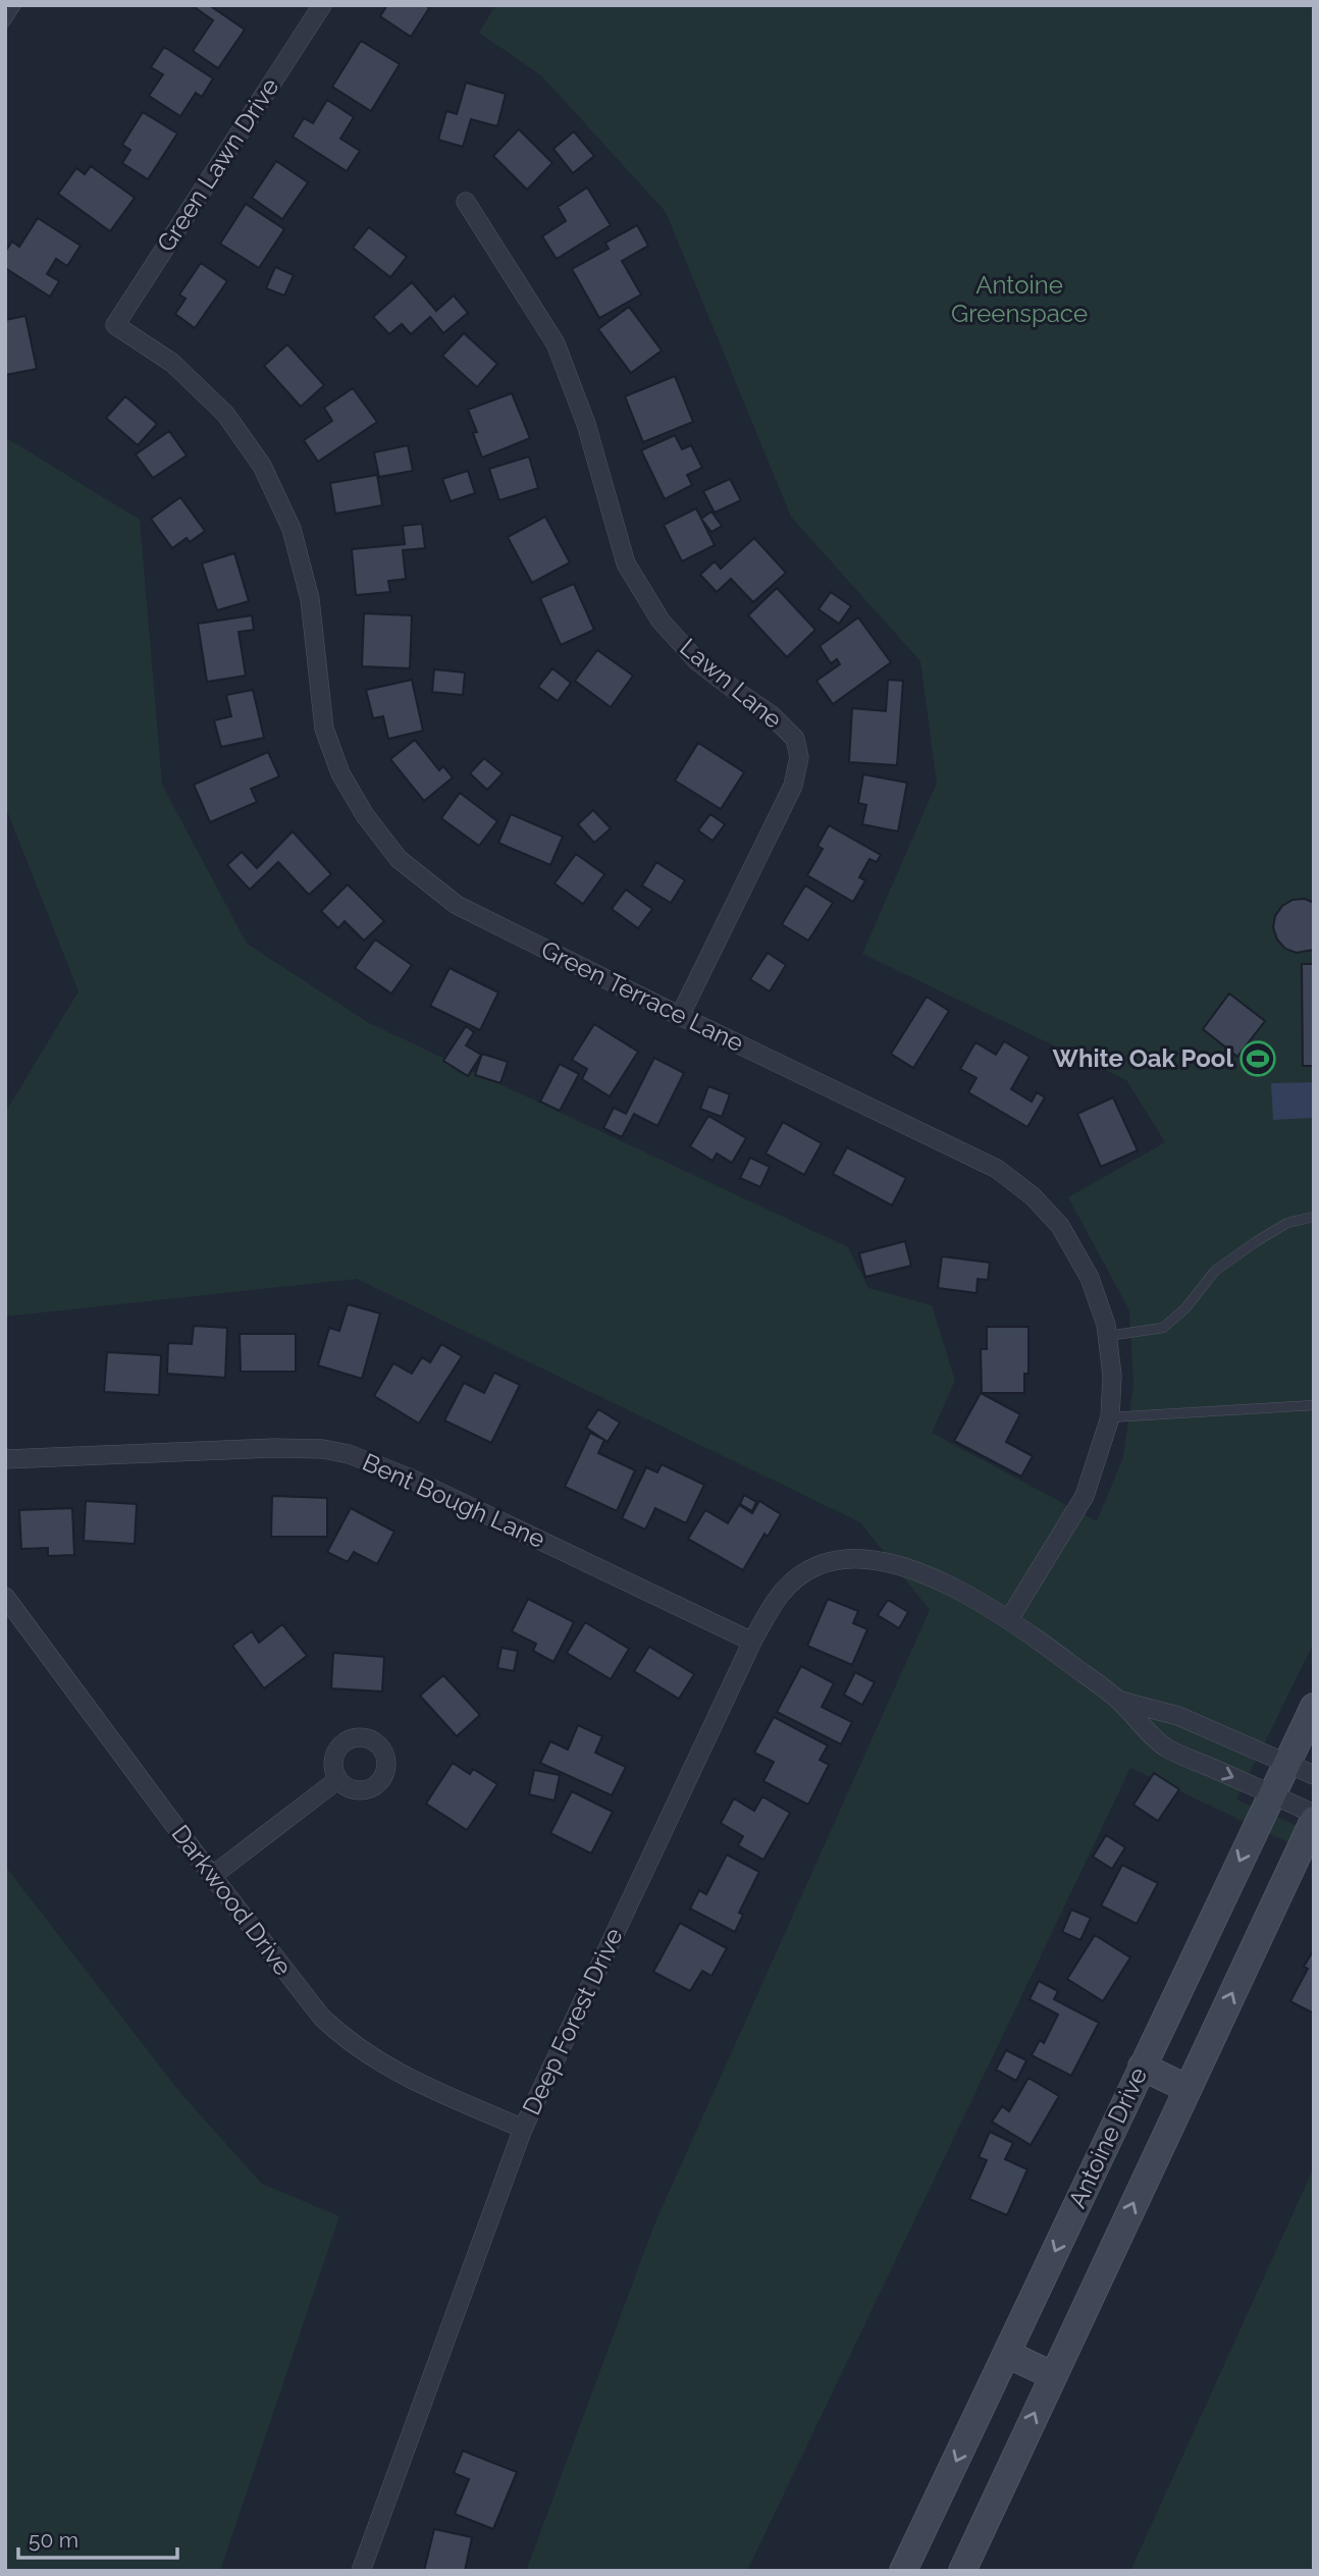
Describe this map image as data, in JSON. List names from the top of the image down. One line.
{"streets":{"main road":["Antoine Drive"],"street":["Green Lawn Drive","Lawn Lane","Green Terrace Lane","Bent Bough Lane","Darkwood Drive","Deep Forest Drive"]},"crossings":[["Green Lawn Drive","Green Terrace Lane"],["Lawn Lane","Green Terrace Lane"],["Green Terrace Lane","Deep Forest Drive"],["Bent Bough Lane","Deep Forest Drive"],["Darkwood Drive","Deep Forest Drive"]],"parks":["Antoine Greenspace"],"places":{"sports":["White Oak Pool"]},"scale_bar":"50 m"}
